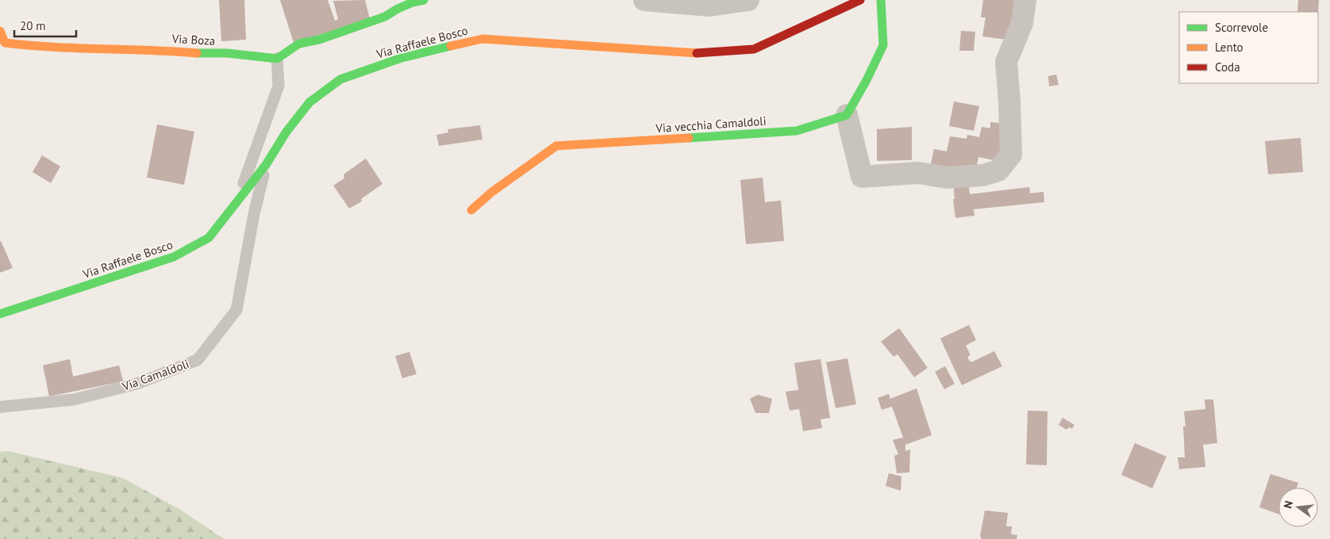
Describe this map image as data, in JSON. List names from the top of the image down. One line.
{"streets":{"street":["Via Boza","Via Raffaele Bosco","Via vecchia Camaldoli"],"lane":["Via Camaldoli"]},"crossings":[["Via Raffaele Bosco","Via Camaldoli"]],"legend":["Scorrevole","Lento","Coda"],"scale_bar":"20 m","north":"left"}
